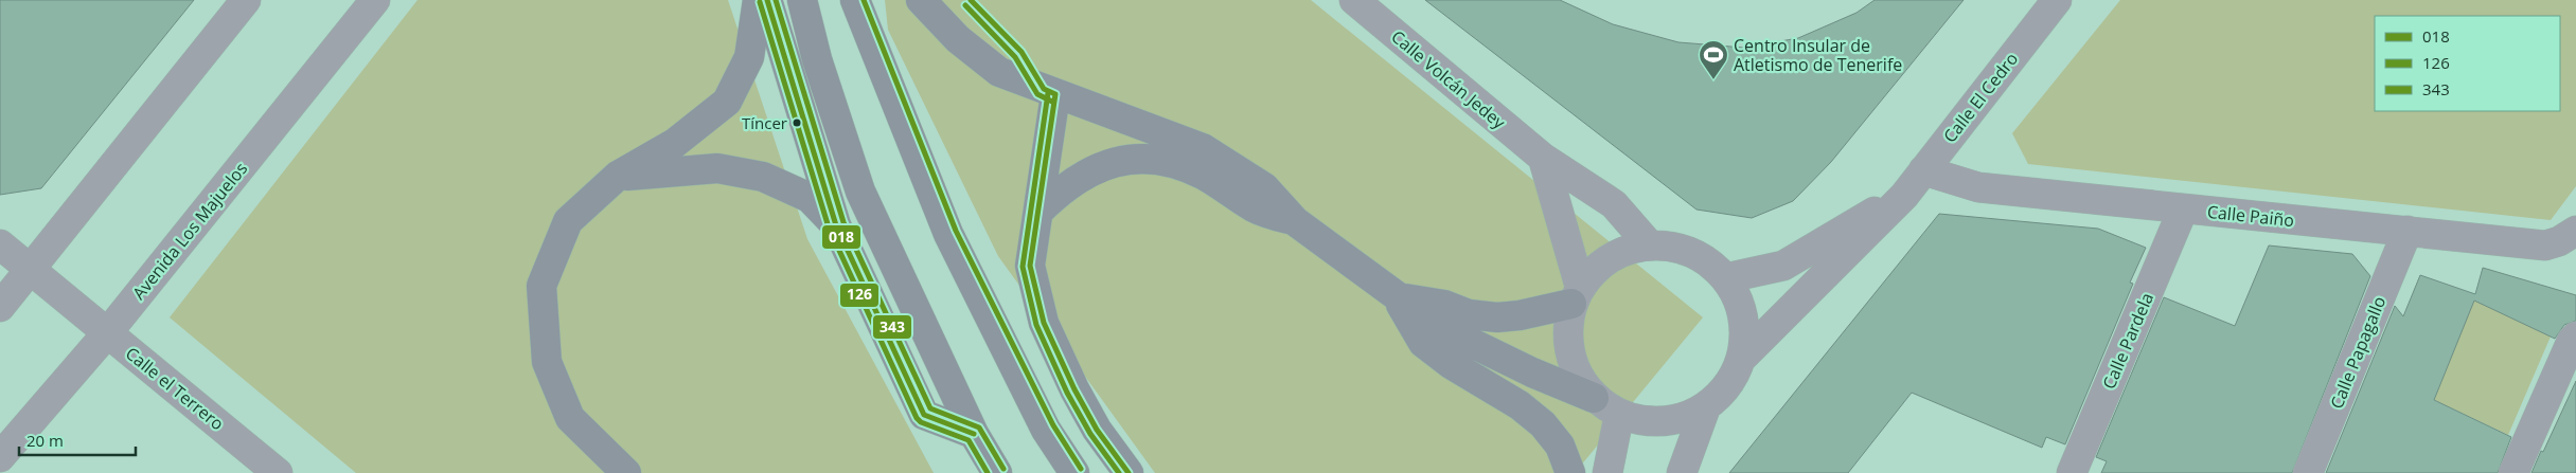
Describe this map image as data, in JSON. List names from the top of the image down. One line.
{"streets":{"street":["Calle Volcán Jedey","Calle El Cedro","Calle Paiño","Avenida Los Majuelos","Calle Pardela","Calle Papagallo","Calle el Terrero"]},"crossings":[["Calle Volcán Jedey","Calle El Cedro"],["Calle El Cedro","Calle Paiño"],["Calle Paiño","Calle Pardela"],["Calle Paiño","Calle Papagallo"],["Avenida Los Majuelos","Calle el Terrero"]],"places":{"sports":["Centro Insular de Atletismo de Tenerife"],"other":["Tíncer"]},"lines":["transit line 018","transit line 343","transit line 126"],"legend":["018","126","343"],"scale_bar":"20 m"}
